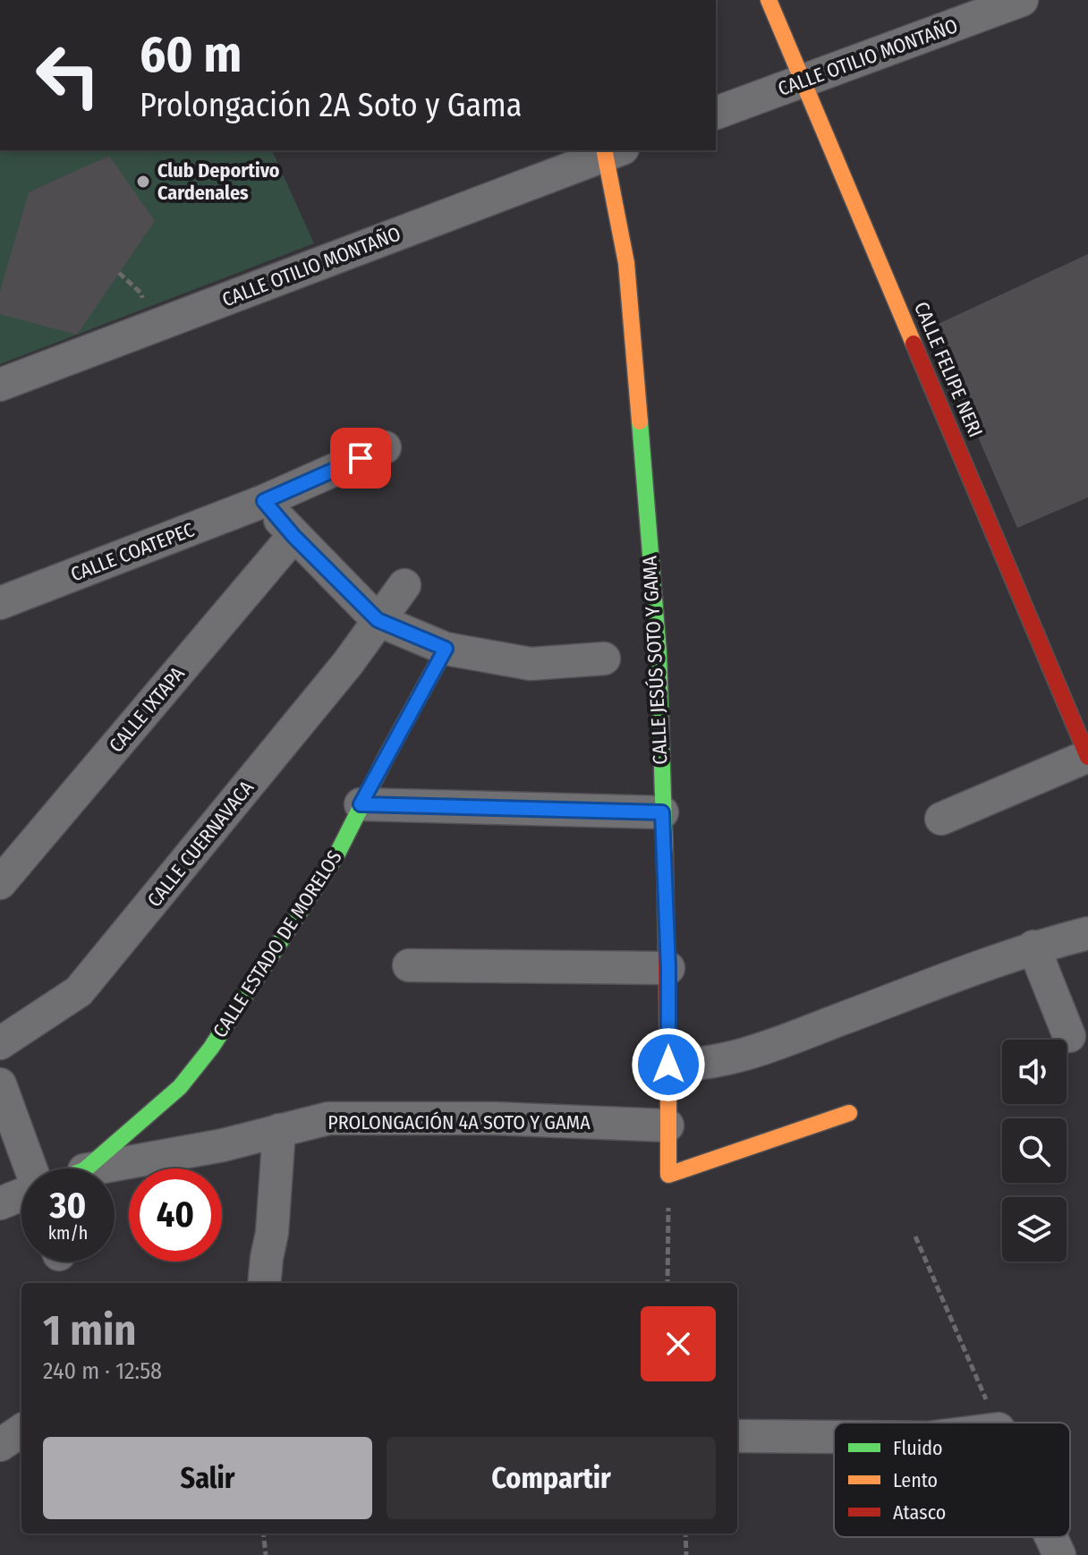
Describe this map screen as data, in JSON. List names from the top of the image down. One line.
{"streets":{"street":["CALLE OTILIO MONTAÑO","CALLE FELIPE NERI","CALLE COATEPEC","CALLE JESÚS SOTO Y GAMA","CALLE IXTAPA","CALLE CUERNAVACA","CALLE ESTADO DE MORELOS","PROLONGACIÓN 4A SOTO Y GAMA"]},"crossings":[["CALLE OTILIO MONTAÑO","CALLE FELIPE NERI"],["CALLE OTILIO MONTAÑO","CALLE JESÚS SOTO Y GAMA"],["CALLE JESÚS SOTO Y GAMA","PROLONGACIÓN 4A SOTO Y GAMA"]],"places":["Club Deportivo Cardenales"],"legend":["Fluido","Lento","Atasco"],"page":{"turn":["60 m","Prolongación 2A Soto y Gama"],"speed":"30 km/h","limit":"40","heading":["1 min","240 m · 12:58"],"buttons":["Salir","Compartir"]}}
